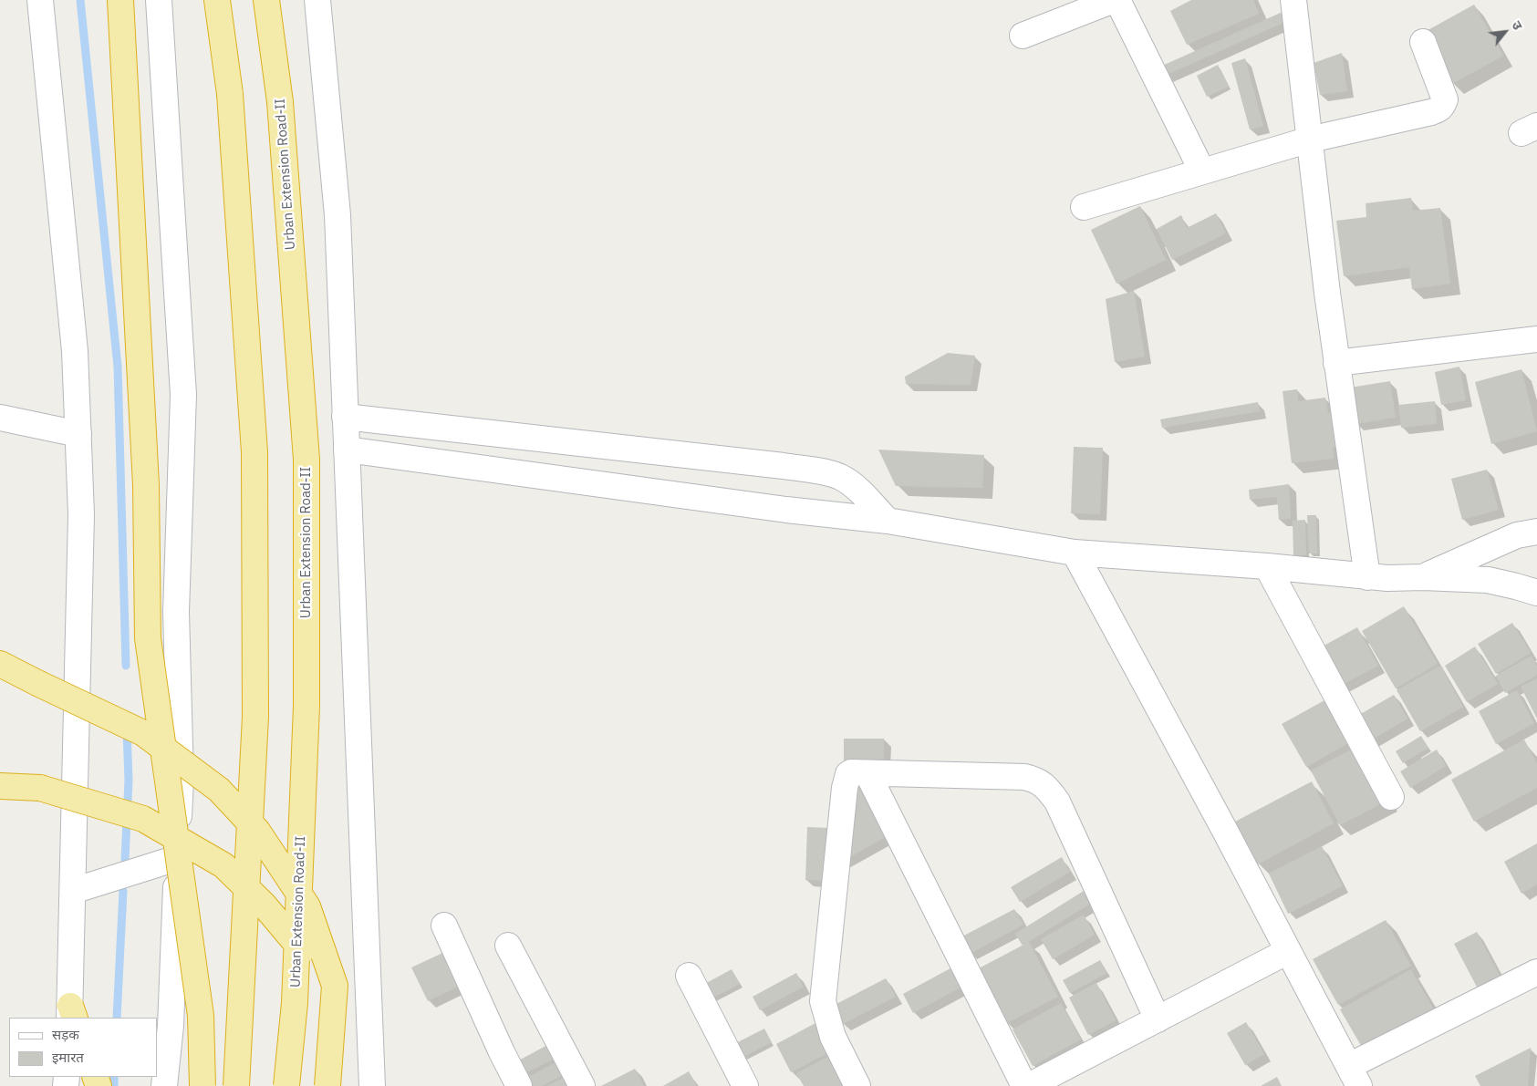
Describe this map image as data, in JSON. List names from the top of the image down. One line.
{"streets":{"highway":["Urban Extension Road-II"]},"legend":["सड़क","इमारत"],"north":"top right"}
